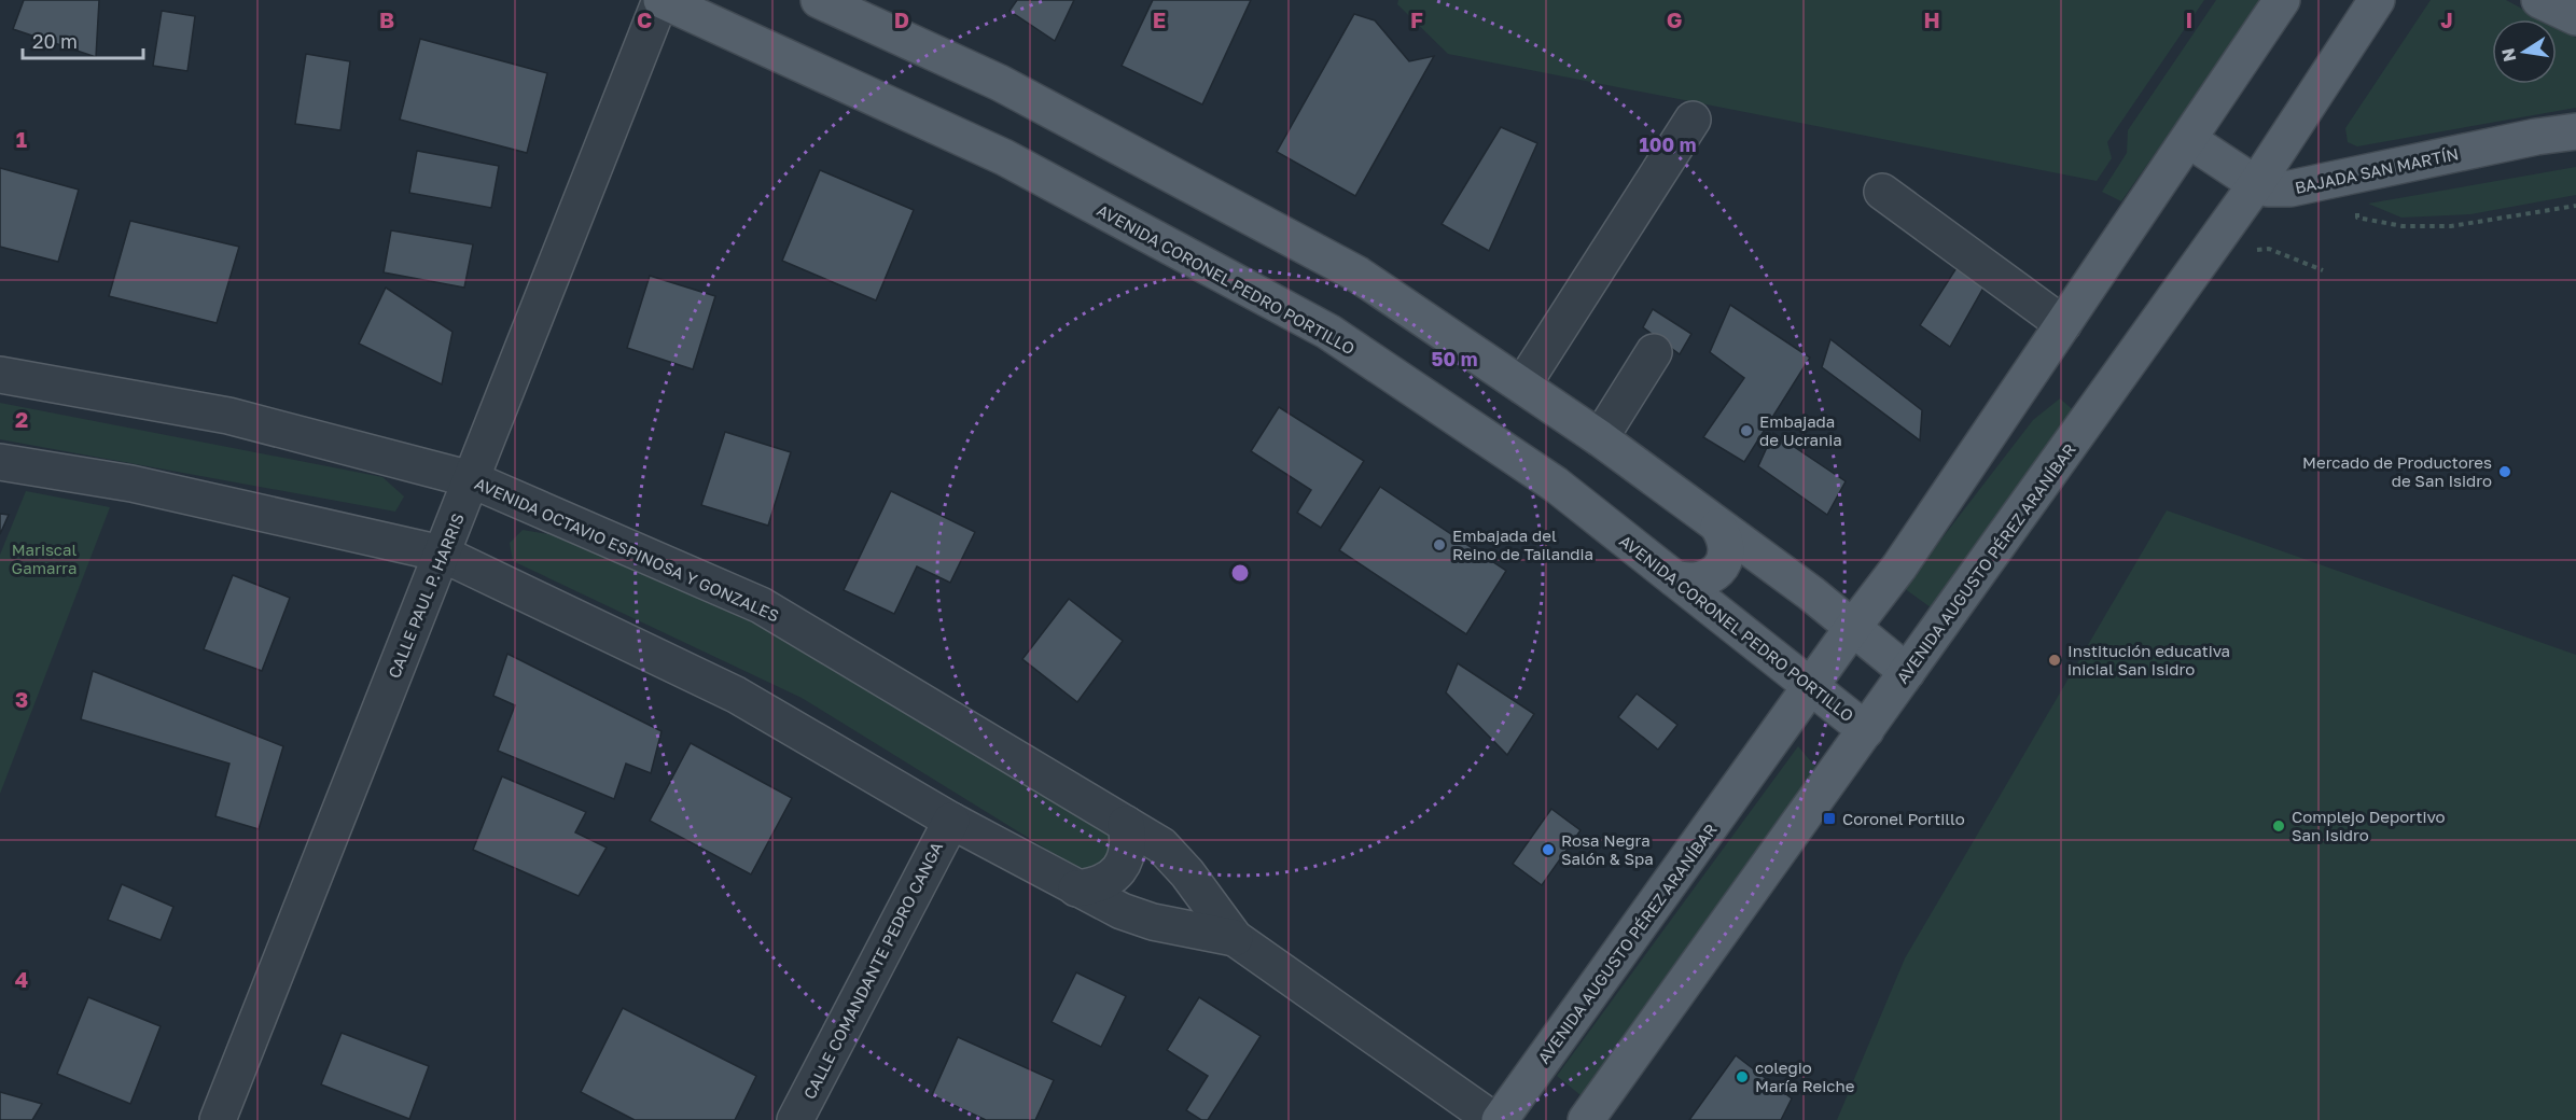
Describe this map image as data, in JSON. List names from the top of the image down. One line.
{"streets":{"main road":["BAJADA SAN MARTÍN","AVENIDA CORONEL PEDRO PORTILLO","AVENIDA AUGUSTO PÉREZ ARANÍBAR"],"street":["AVENIDA OCTAVIO ESPINOSA Y GONZALES","CALLE PAUL P. HARRIS","CALLE COMANDANTE PEDRO CANGA"]},"crossings":[["BAJADA SAN MARTÍN","AVENIDA AUGUSTO PÉREZ ARANÍBAR"],["AVENIDA CORONEL PEDRO PORTILLO","AVENIDA AUGUSTO PÉREZ ARANÍBAR"],["AVENIDA CORONEL PEDRO PORTILLO","CALLE PAUL P. HARRIS"],["AVENIDA OCTAVIO ESPINOSA Y GONZALES","CALLE PAUL P. HARRIS"],["AVENIDA OCTAVIO ESPINOSA Y GONZALES","CALLE COMANDANTE PEDRO CANGA"]],"parks":["Mariscal Gamarra"],"places":{"other":["Embajada de Ucrania","Mercado de Productores de San Isidro","Embajada del Reino de Tailandia","Institución educativa inicial San Isidro","Complejo Deportivo San Isidro","Rosa Negra Salón & Spa","colegio María Reiche"],"transit":["Coronel Portillo"]},"scale_bar":"20 m","north":"left","grid":{"columns":["B","C","D","E","F","G","H","I","J"],"rows":["1","2","3","4"]},"rings":["100 m","50 m"]}
